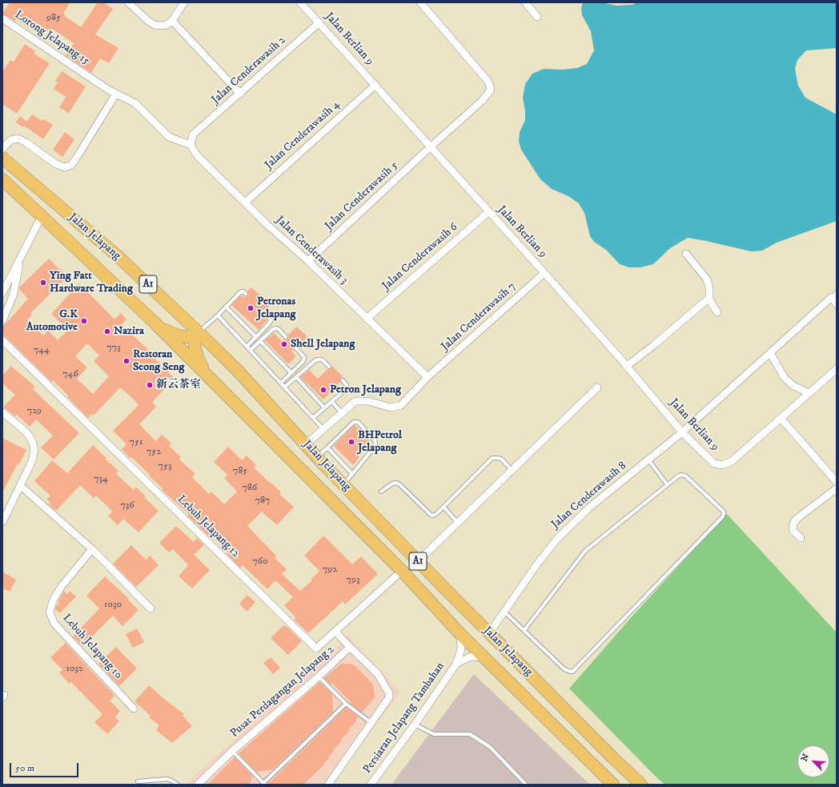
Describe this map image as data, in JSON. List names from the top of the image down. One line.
{"streets":{"main road":["Jalan Jelapang","A1"],"street":["Lorong Jelapang 15","Jalan Berlian 9","Jalan Cenderawasih 2","Jalan Cenderawasih 4","Jalan Cenderawasih 5","Jalan Cenderawasih 3","Jalan Cenderawasih 6","Jalan Cenderawasih 7","Jalan Cenderawasih 8","Lebuh Jelapang 12","Lebuh Jelapang 10","Pusat Perdagangan Jelapang 2","Persiaran Jelapang Tambahan"]},"crossings":[["Lorong Jelapang 15","Jalan Cenderawasih 2"],["Lorong Jelapang 15","Jalan Cenderawasih 3"],["Jalan Berlian 9","Jalan Cenderawasih 2"],["Jalan Berlian 9","Jalan Cenderawasih 4"],["Jalan Berlian 9","Jalan Cenderawasih 5"],["Jalan Berlian 9","Jalan Cenderawasih 6"],["Jalan Berlian 9","Jalan Cenderawasih 7"],["Jalan Berlian 9","Jalan Cenderawasih 8"],["Jalan Cenderawasih 2","Jalan Cenderawasih 3"],["Jalan Cenderawasih 4","Jalan Cenderawasih 3"],["Jalan Cenderawasih 5","Jalan Cenderawasih 3"],["Jalan Jelapang","Jalan Cenderawasih 8"],["Jalan Jelapang","Lebuh Jelapang 12"],["Jalan Jelapang","Persiaran Jelapang Tambahan"],["Jalan Cenderawasih 3","Jalan Cenderawasih 6"],["Jalan Cenderawasih 3","Jalan Cenderawasih 7"]],"places":["Ying Fatt Hardware Trading","Petronas Jelapang","G.K Automotive","Nazira","Shell Jelapang","Restoran Seong Seng","新云茶室","Petron Jelapang","BHPetrol Jelapang"],"house_numbers":["985","773","744","746","729","751","752","753","785","734","786","787","736","760","792","793","1030","1032"],"scale_bar":"50 m","north":"top left"}
